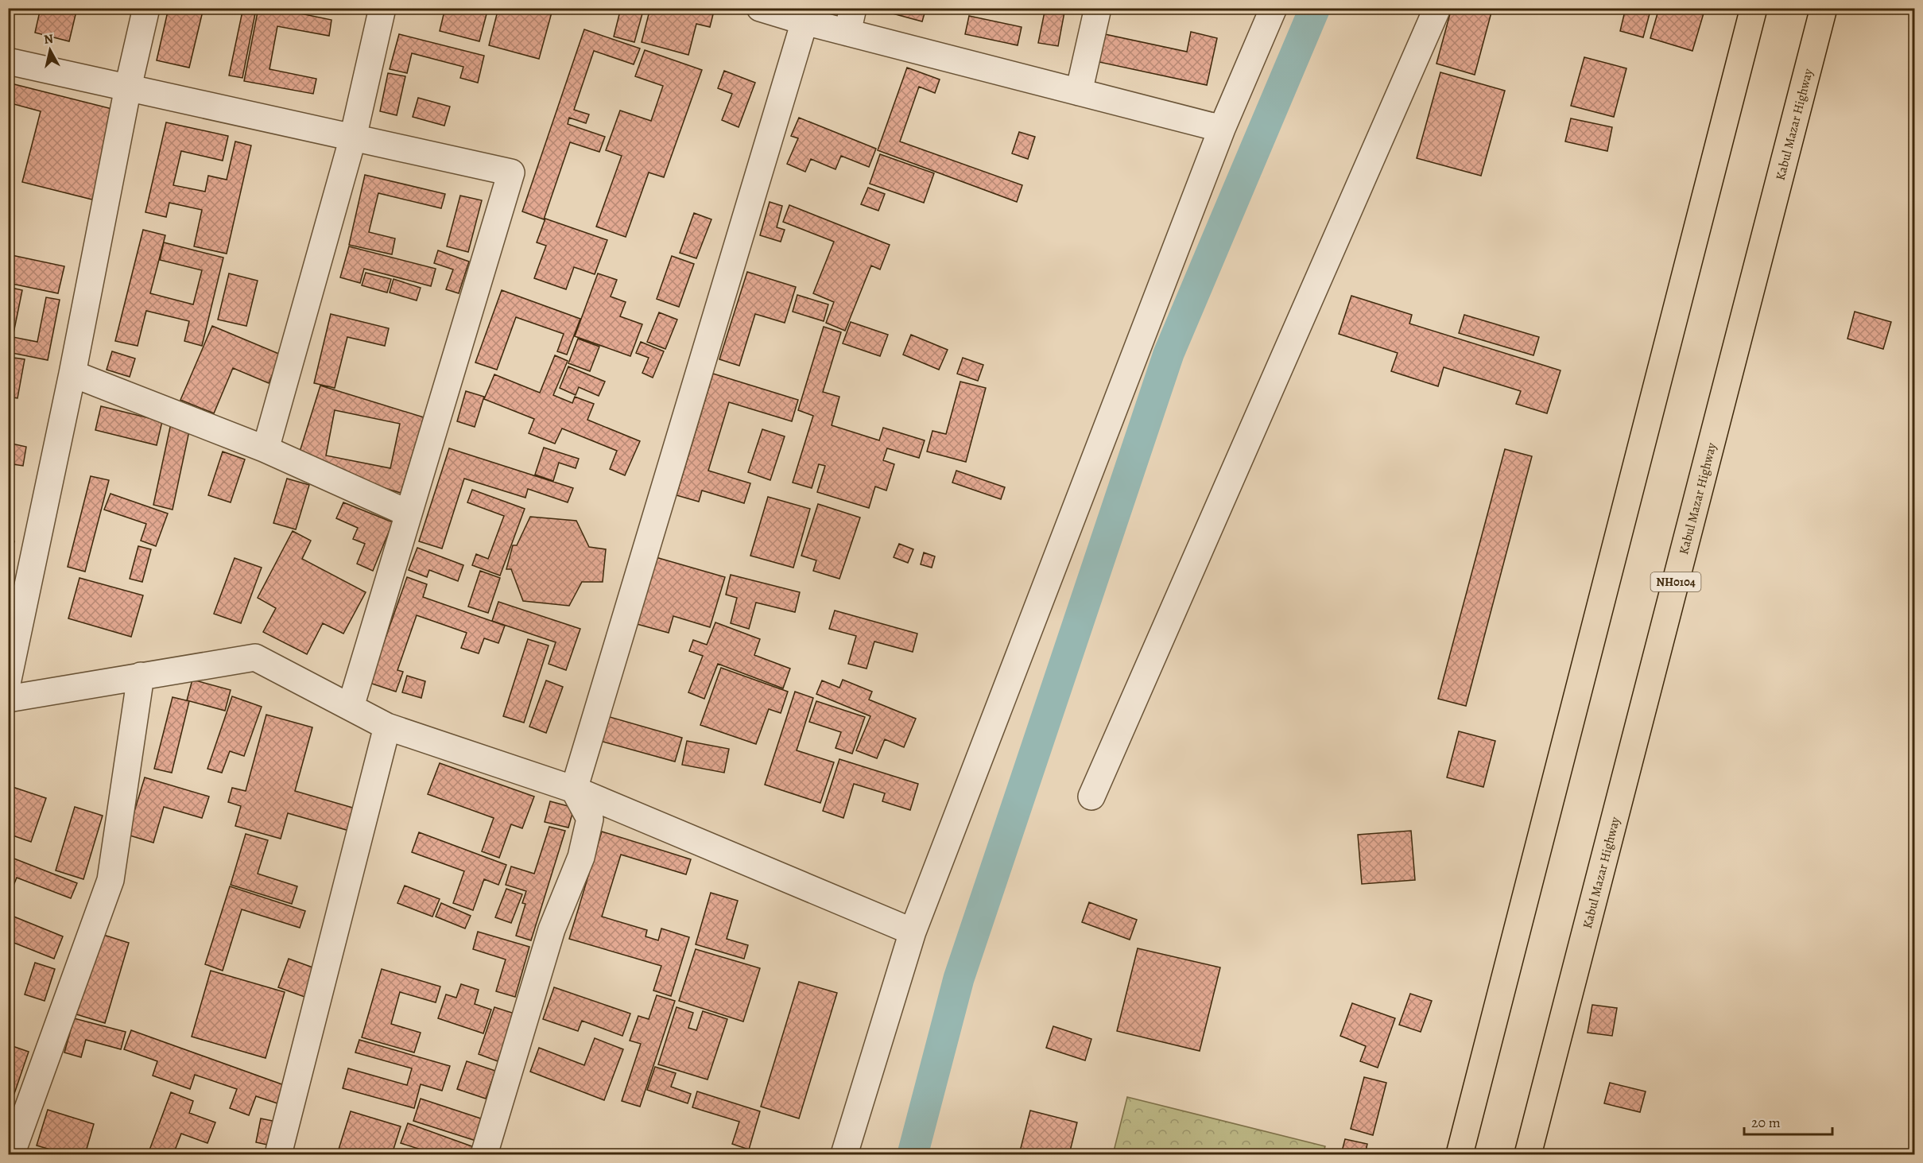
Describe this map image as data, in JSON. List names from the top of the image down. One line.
{"streets":{"highway":["Kabul Mazar Highway","NH0104"]},"scale_bar":"20 m","north":"top"}
